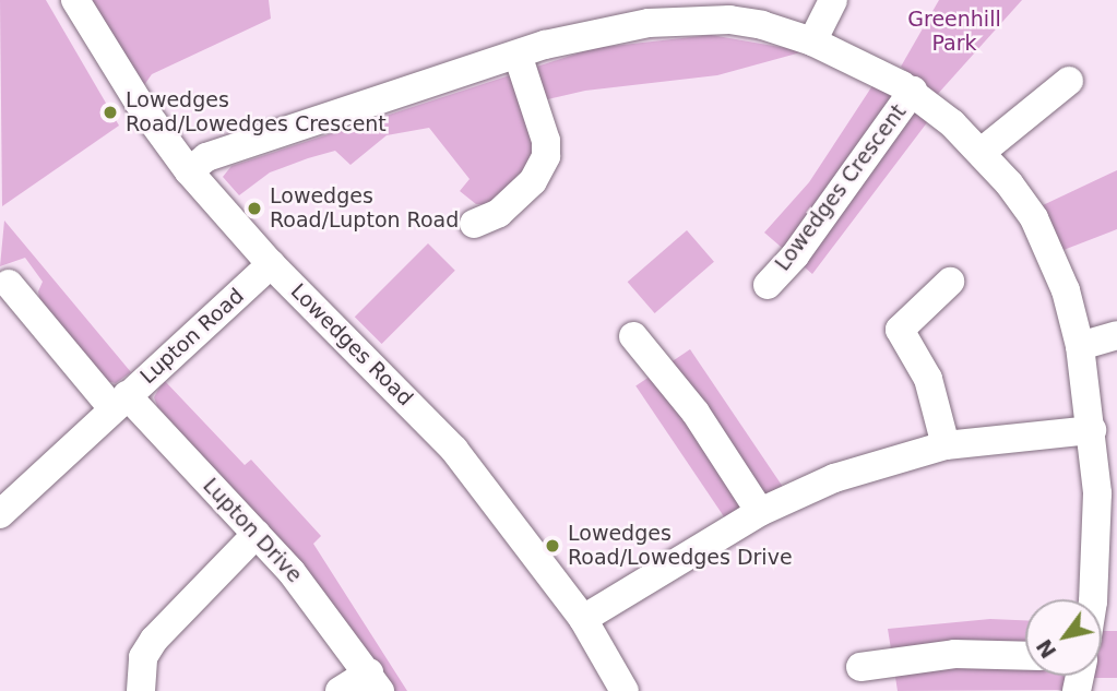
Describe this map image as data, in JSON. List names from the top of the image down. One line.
{"streets":{"street":["Lowedges Crescent","Lupton Road","Lowedges Road","Lupton Drive"]},"crossings":[["Lowedges Crescent","Lowedges Road"],["Lupton Road","Lowedges Road"],["Lupton Road","Lupton Drive"]],"parks":["Greenhill Park"],"places":["Lowedges Road/Lowedges Crescent","Lowedges Road/Lupton Road","Lowedges Road/Lowedges Drive"],"north":"bottom left"}
